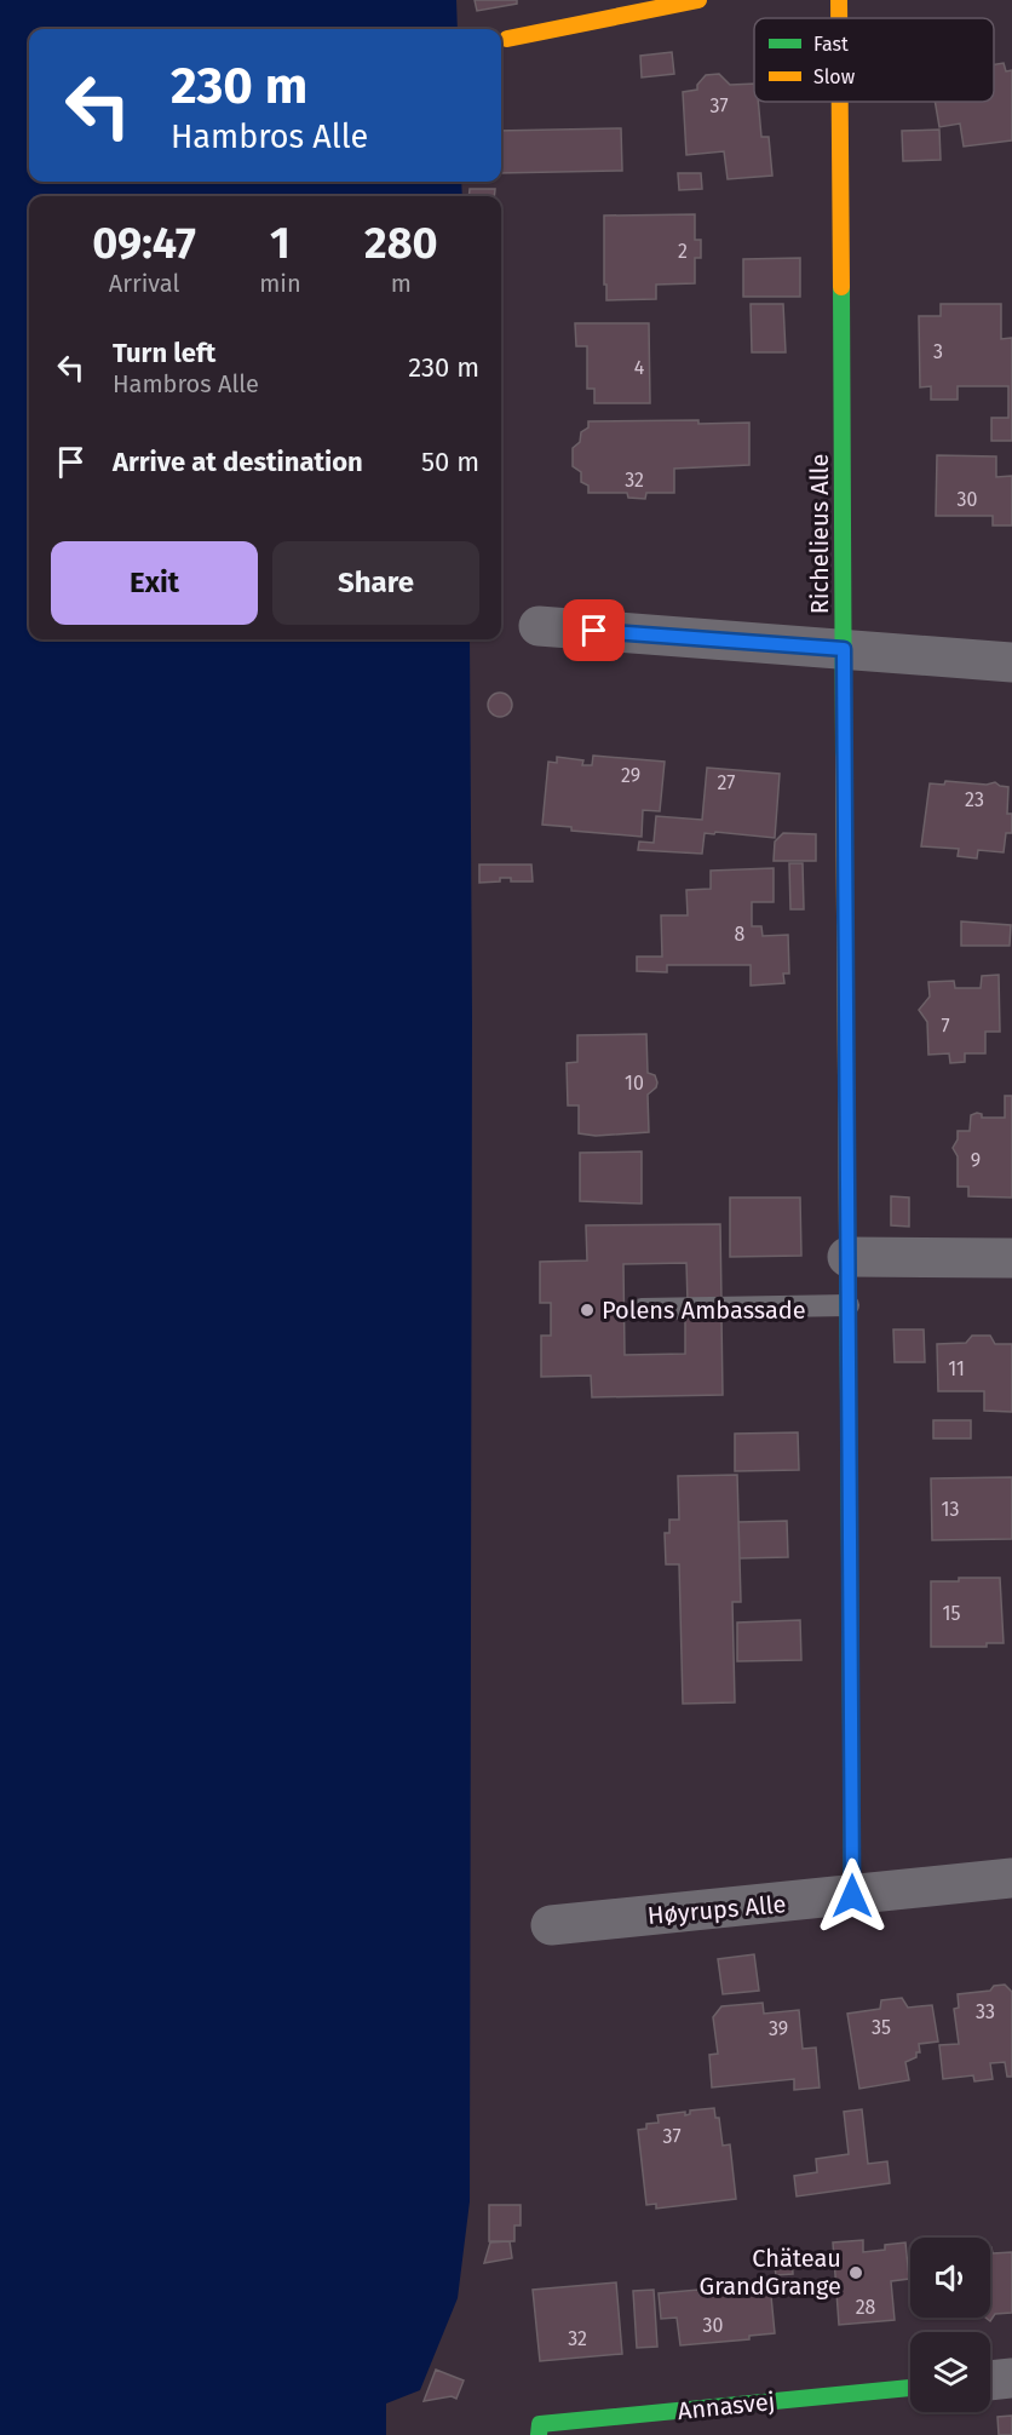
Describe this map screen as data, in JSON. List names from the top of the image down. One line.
{"streets":{"street":["Richelieus Alle","Høyrups Alle","Annasvej"]},"crossings":[["Richelieus Alle","Høyrups Alle"]],"places":["Polens Ambassade","Chäteau GrandGrange"],"house_numbers":["37","2","3","4","32","30","29","27","23","8","7","10","9","11","13","15","33","35","39","37","28","30","32"],"legend":["Fast","Slow"],"page":{"turn":["230 m","Hambros Alle"],"eta":["09:47","Arrival","1","min","280","m"],"list":[{"name":"Turn left","note":"Hambros Alle","value":"230 m"},{"name":"Arrive at destination","value":"50 m"}],"buttons":["Exit","Share"]}}
